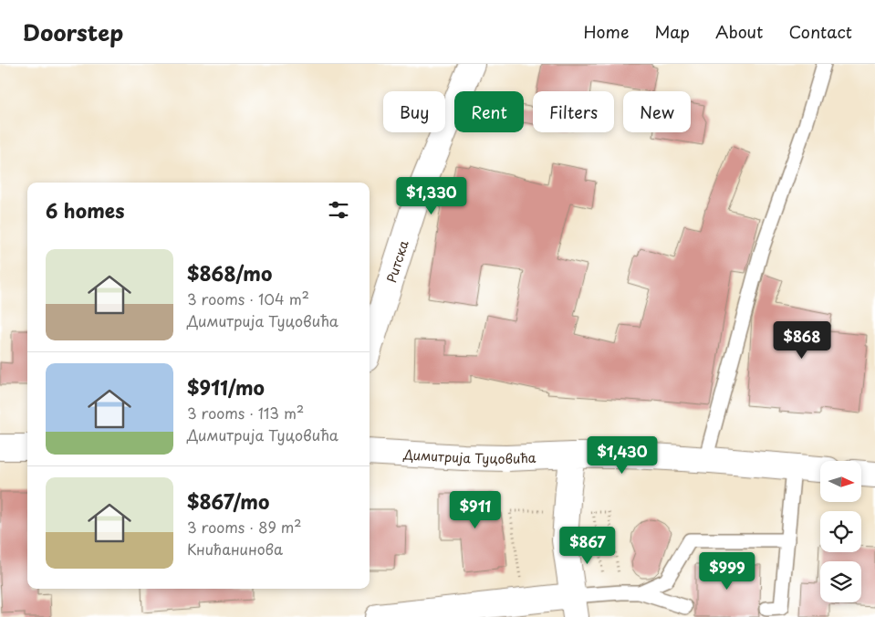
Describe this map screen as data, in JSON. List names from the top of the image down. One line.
{"streets":{"street":["Ритска","Димитрија Туцовића"]},"north":"right","page":{"header":"Doorstep","nav":["Home","Map","About","Contact"],"chip":["Buy","Rent","Filters","New"],"price":["$1,330","$868","$1,430","$911","$867","$999"],"heading":"6 homes","list":[{"name":"$868/mo","note":"3 rooms · 104 m² · Димитрија Туцовића"},{"name":"$911/mo","note":"3 rooms · 113 m² · Димитрија Туцовића"},{"name":"$867/mo","note":"3 rooms · 89 m² · Книћанинова"}]}}
